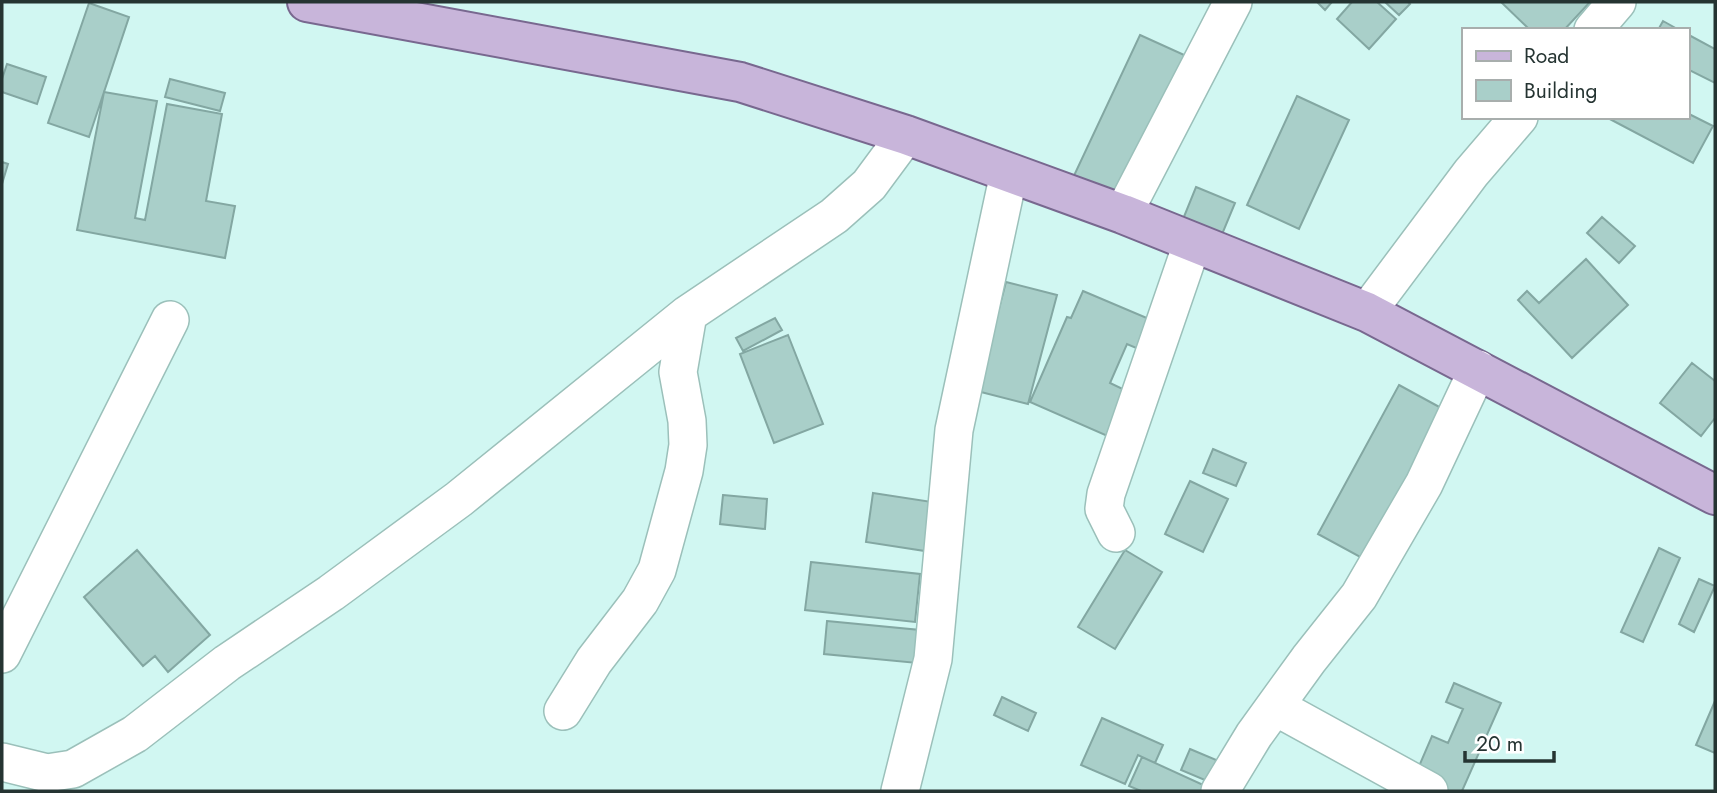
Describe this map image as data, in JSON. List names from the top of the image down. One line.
{"legend":["Road","Building"],"scale_bar":"20 m"}
